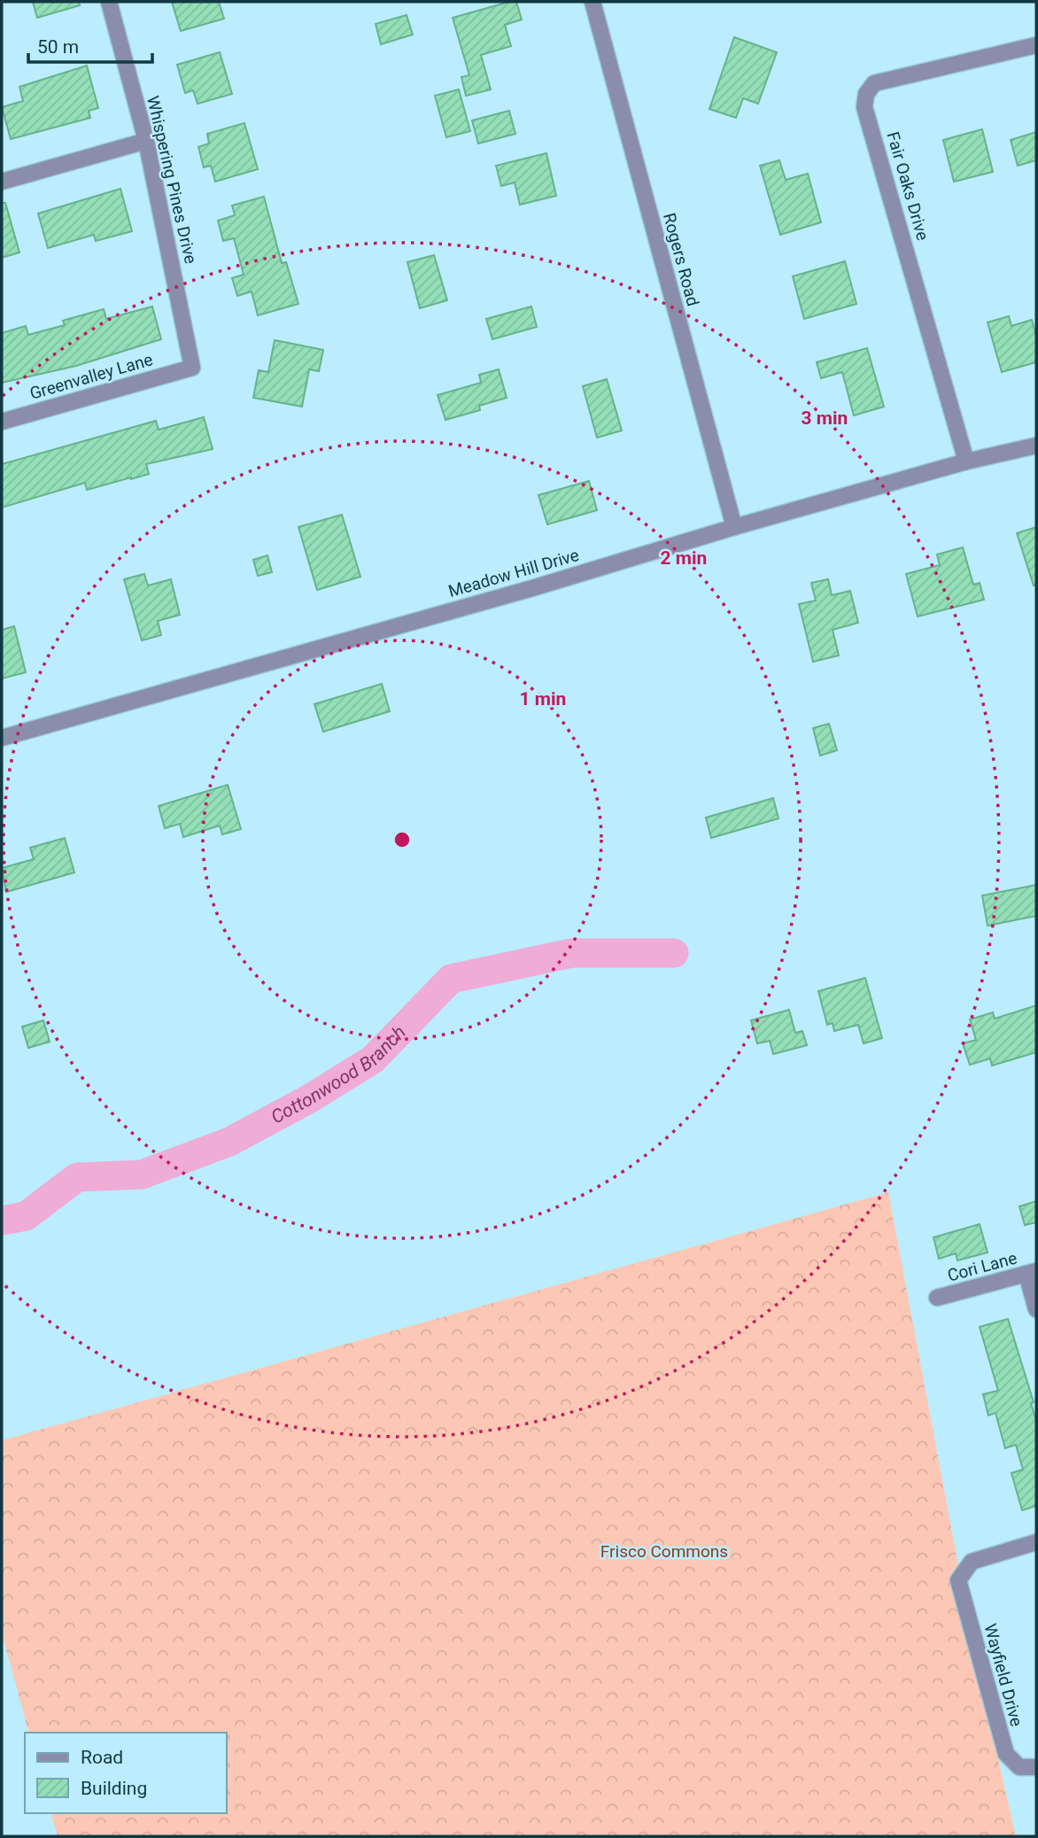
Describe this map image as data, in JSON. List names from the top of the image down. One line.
{"streets":{"street":["Whispering Pines Drive","Fair Oaks Drive","Rogers Road","Greenvalley Lane","Meadow Hill Drive","Cori Lane","Wayfield Drive"]},"crossings":[["Whispering Pines Drive","Greenvalley Lane"],["Fair Oaks Drive","Meadow Hill Drive"],["Rogers Road","Meadow Hill Drive"]],"water":["Cottonwood Branch"],"parks":["Frisco Commons"],"legend":["Road","Building"],"scale_bar":"50 m","rings":["3 min","2 min","1 min"]}
